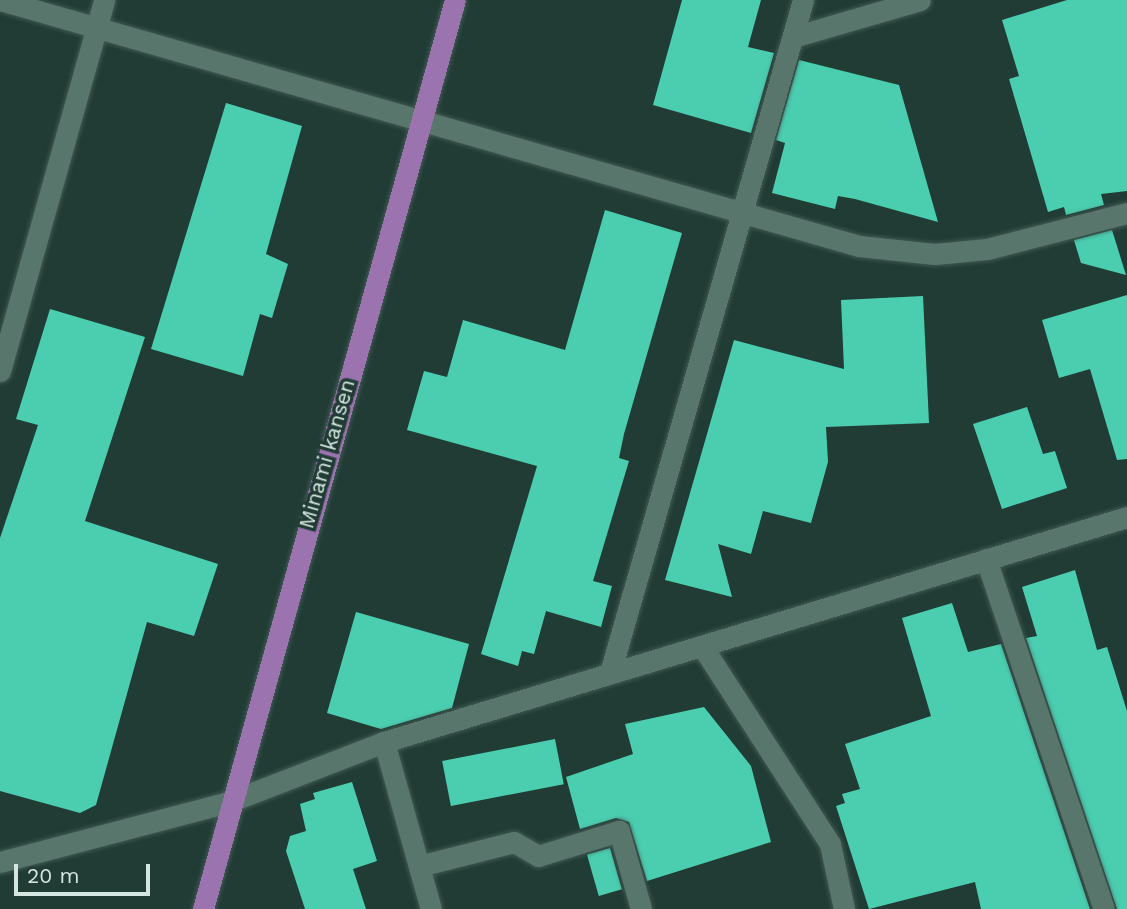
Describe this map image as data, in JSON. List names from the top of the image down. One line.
{"streets":{"main road":["Minami kansen"]},"scale_bar":"20 m"}
